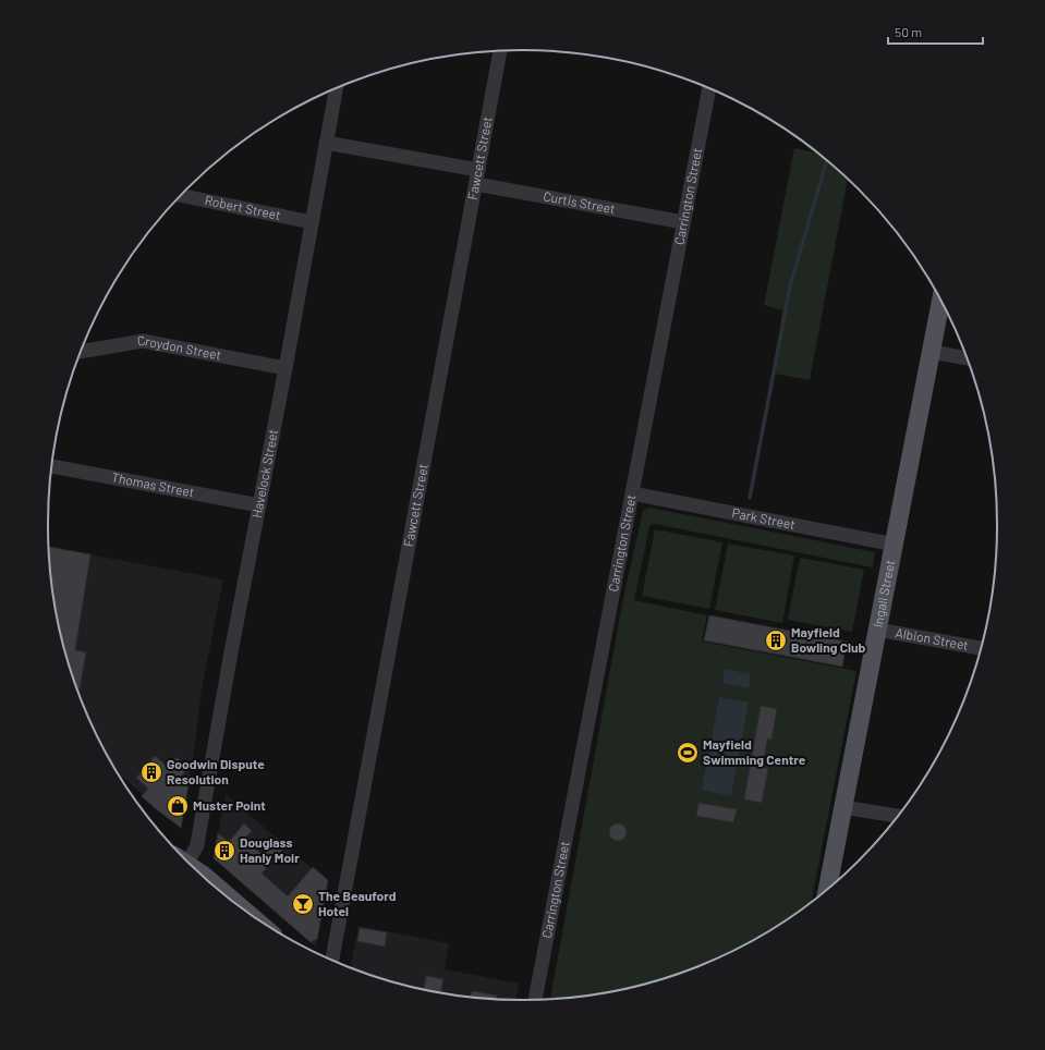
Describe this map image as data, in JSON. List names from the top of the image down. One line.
{"streets":{"main road":["Ingall Street"],"street":["Fawcett Street","Carrington Street","Curtis Street","Robert Street","Croydon Street","Havelock Street","Thomas Street","Park Street","Albion Street"]},"crossings":[["Fawcett Street","Curtis Street"],["Carrington Street","Curtis Street"],["Carrington Street","Park Street"],["Curtis Street","Havelock Street"],["Robert Street","Havelock Street"],["Croydon Street","Havelock Street"],["Havelock Street","Thomas Street"],["Park Street","Ingall Street"],["Ingall Street","Albion Street"]],"places":{"building":["Mayfield Bowling Club","Goodwin Dispute Resolution","Douglass Hanly Moir"],"sports":["Mayfield Swimming Centre"],"shop":["Muster Point"],"bar":["The Beauford Hotel"]},"scale_bar":"50 m"}
